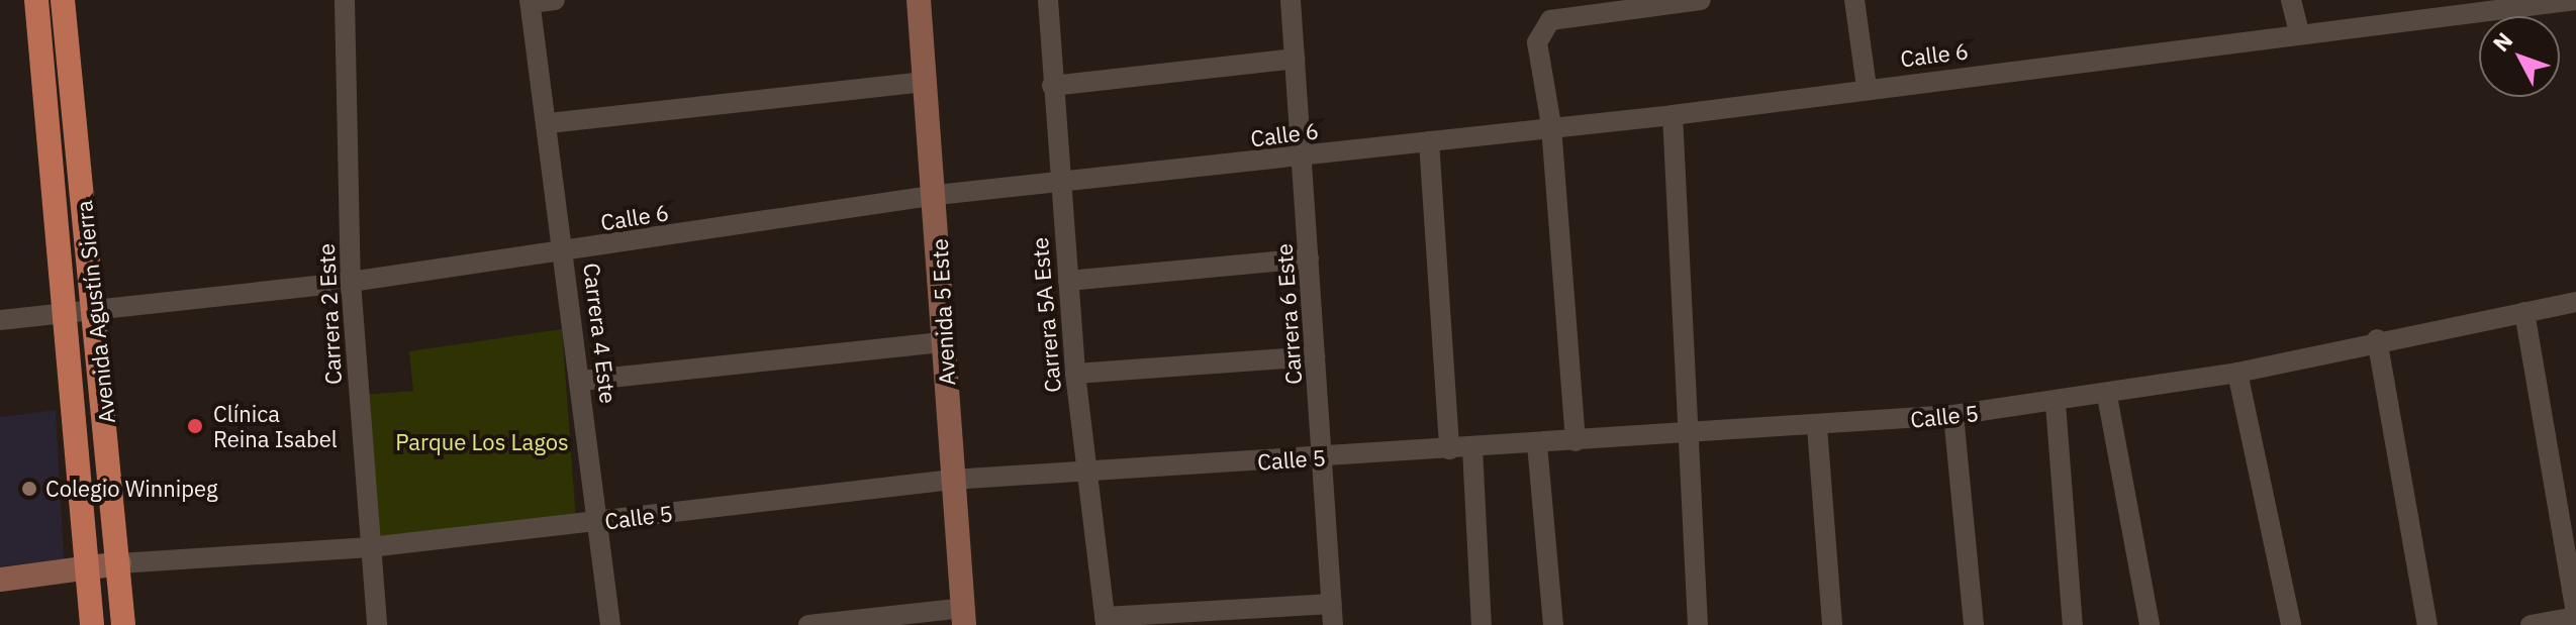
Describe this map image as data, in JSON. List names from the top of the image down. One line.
{"streets":{"main road":["Avenida Agustín Sierra","Avenida 5 Este","Calle 5"],"street":["Calle 6","Carrera 2 Este","Carrera 6 Este","Carrera 5A Este","Carrera 4 Este"]},"crossings":[["Calle 6","Avenida Agustín Sierra"],["Calle 6","Avenida 5 Este"],["Calle 6","Carrera 2 Este"],["Calle 6","Carrera 6 Este"],["Calle 6","Carrera 5A Este"],["Calle 6","Carrera 4 Este"],["Avenida Agustín Sierra","Calle 5"],["Avenida 5 Este","Calle 5"],["Carrera 2 Este","Calle 5"],["Carrera 6 Este","Calle 5"],["Carrera 5A Este","Calle 5"],["Carrera 4 Este","Calle 5"]],"parks":["Parque Los Lagos"],"places":["Clínica Reina Isabel","Colegio Winnipeg"],"north":"top left"}
